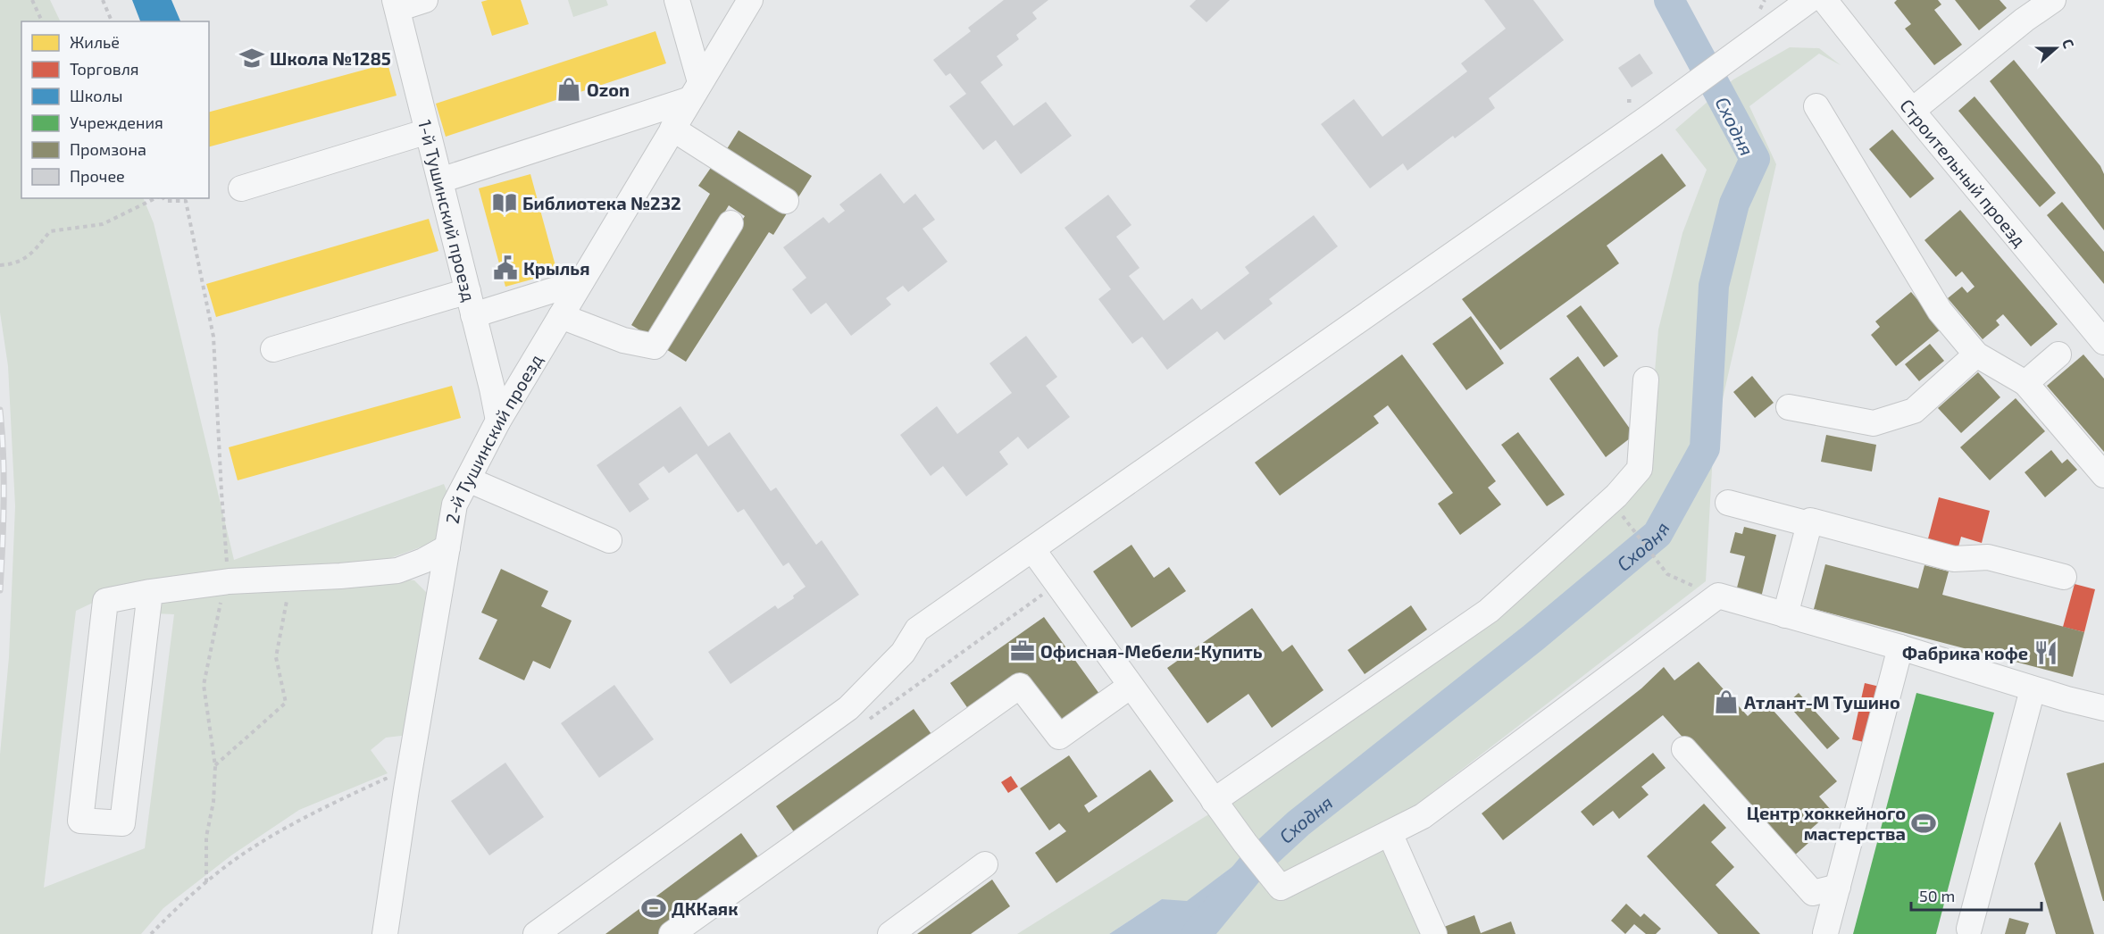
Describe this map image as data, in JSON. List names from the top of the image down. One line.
{"streets":{"street":["Строительный проезд","1-й Тушинский проезд","2-й Тушинский проезд"]},"crossings":[["1-й Тушинский проезд","2-й Тушинский проезд"]],"water":["Сходня"],"places":{"school or university":["Школа №1285"],"shop":["Ozon","Атлант-М Тушино"],"library":["Библиотека №232"],"public building":["Крылья"],"office":["Офисная-Мебели-Купить"],"restaurant":["Фабрика кофе"],"sports":["Центр хоккейного мастерства","ДККаяк"]},"legend":["Жильё","Торговля","Школы","Учреждения","Промзона","Прочее"],"scale_bar":"50 m","north":"right"}
